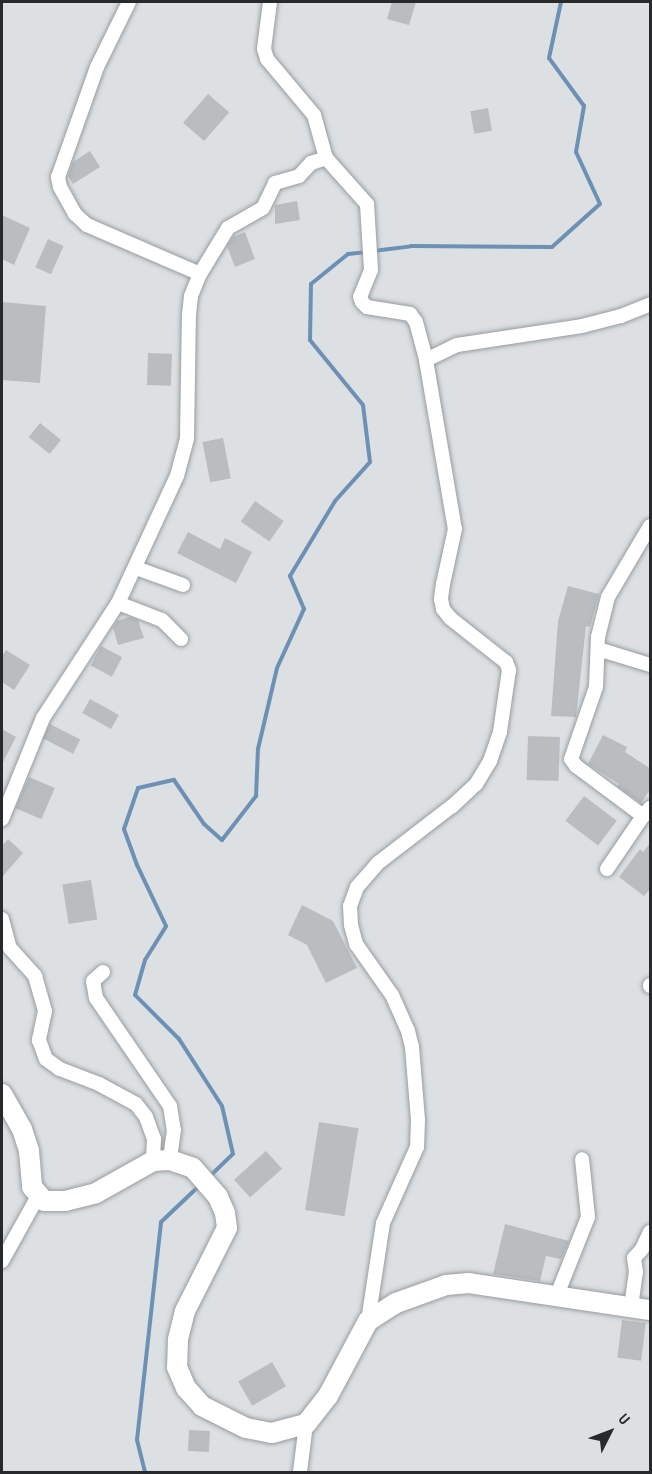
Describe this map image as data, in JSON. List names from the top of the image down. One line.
{"north":"top right"}
